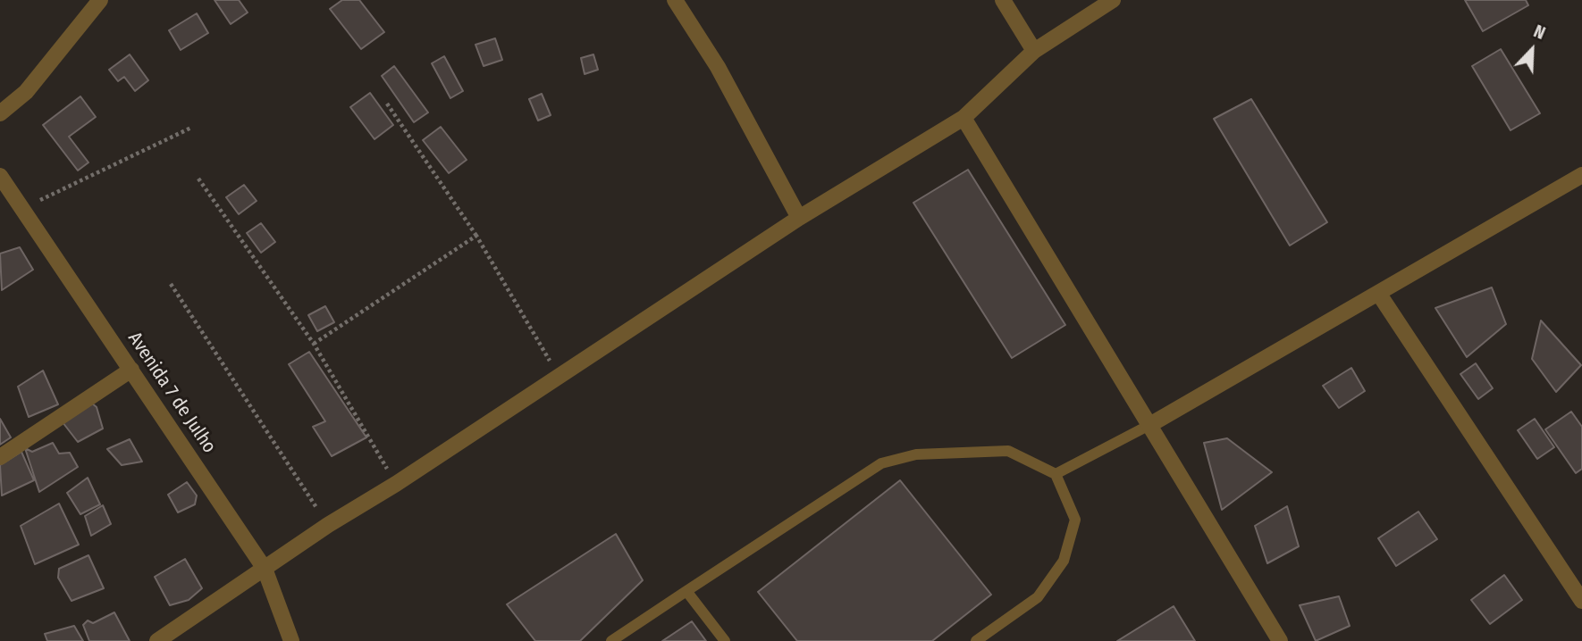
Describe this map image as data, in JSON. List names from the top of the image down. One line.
{"streets":{"street":["Avenida 7 de Julho"]},"north":"top right"}
